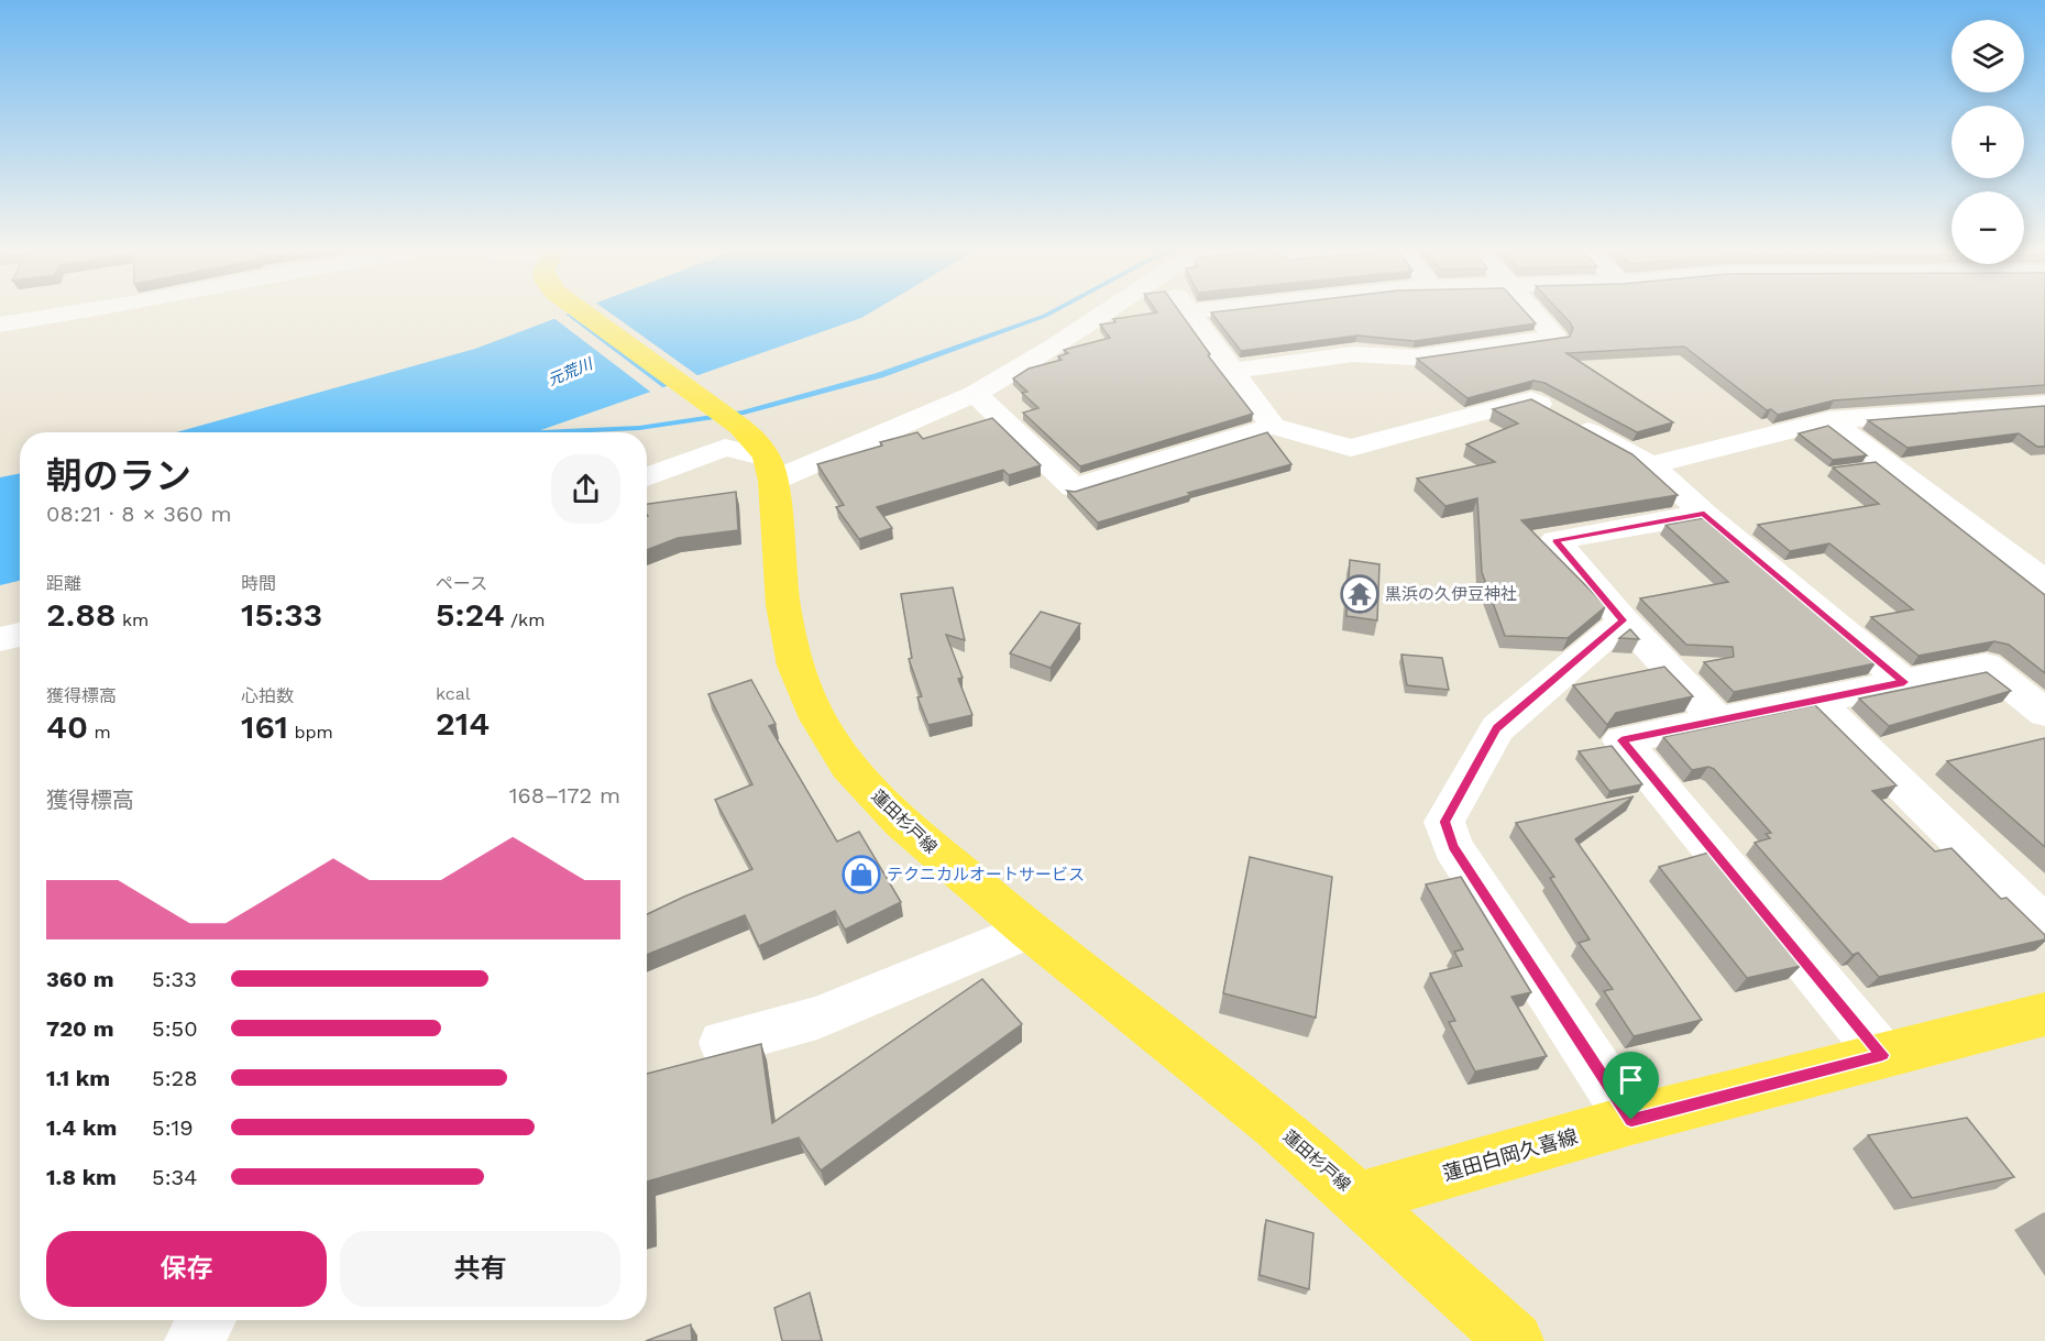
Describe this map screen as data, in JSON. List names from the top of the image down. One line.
{"streets":{"main road":["蓮田杉戸線","蓮田白岡久喜線"]},"crossings":[["蓮田杉戸線","蓮田白岡久喜線"]],"water":["元荒川"],"places":{"temple":["黒浜の久伊豆神社"],"shop":["テクニカルオートサービス"]},"page":{"map_buttons":["+","−"],"heading":["朝のラン","08:21 · 8 × 360 m"],"stats":[["距離","2.88 km"],["時間","15:33"],["ペース","5:24 /km"],["獲得標高","40 m"],["心拍数","161 bpm"],["kcal","214"]],"chart":["獲得標高","168–172 m"],"list":[{"name":"360 m","note":"5:33"},{"name":"720 m","note":"5:50"},{"name":"1.1 km","note":"5:28"},{"name":"1.4 km","note":"5:19"},{"name":"1.8 km","note":"5:34"}],"buttons":["保存","共有"]}}
